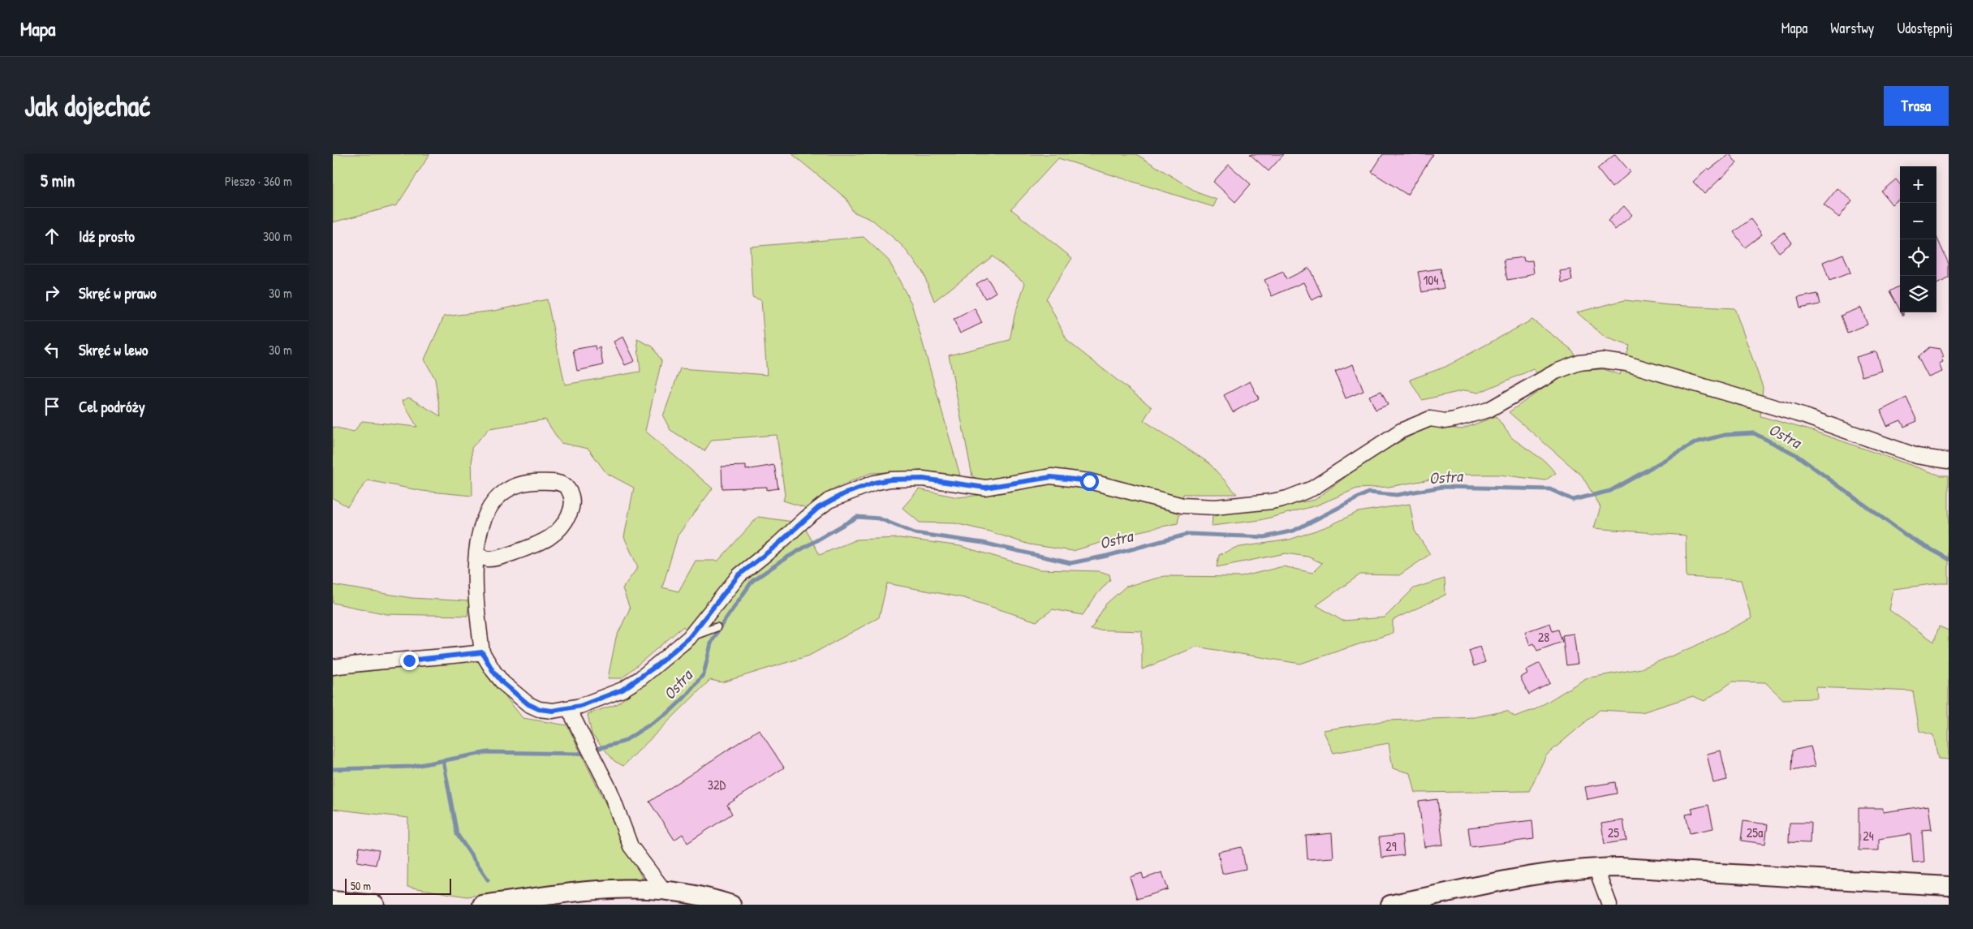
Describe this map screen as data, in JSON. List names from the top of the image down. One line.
{"water":["Ostra"],"house_numbers":["104","28","32D","25","25a","24","29"],"scale_bar":"50 m","page":{"header":"Mapa","nav":["Mapa","Warstwy","Udostępnij"],"buttons":"Trasa","title":"Jak dojechać","heading":["5 min","Pieszo · 360 m"],"map_buttons":["+","−"],"list":[["Idź prosto","300 m"],["Skręć w prawo","30 m"],["Skręć w lewo","30 m"],"Cel podróży"],"scale":"50 m"}}
